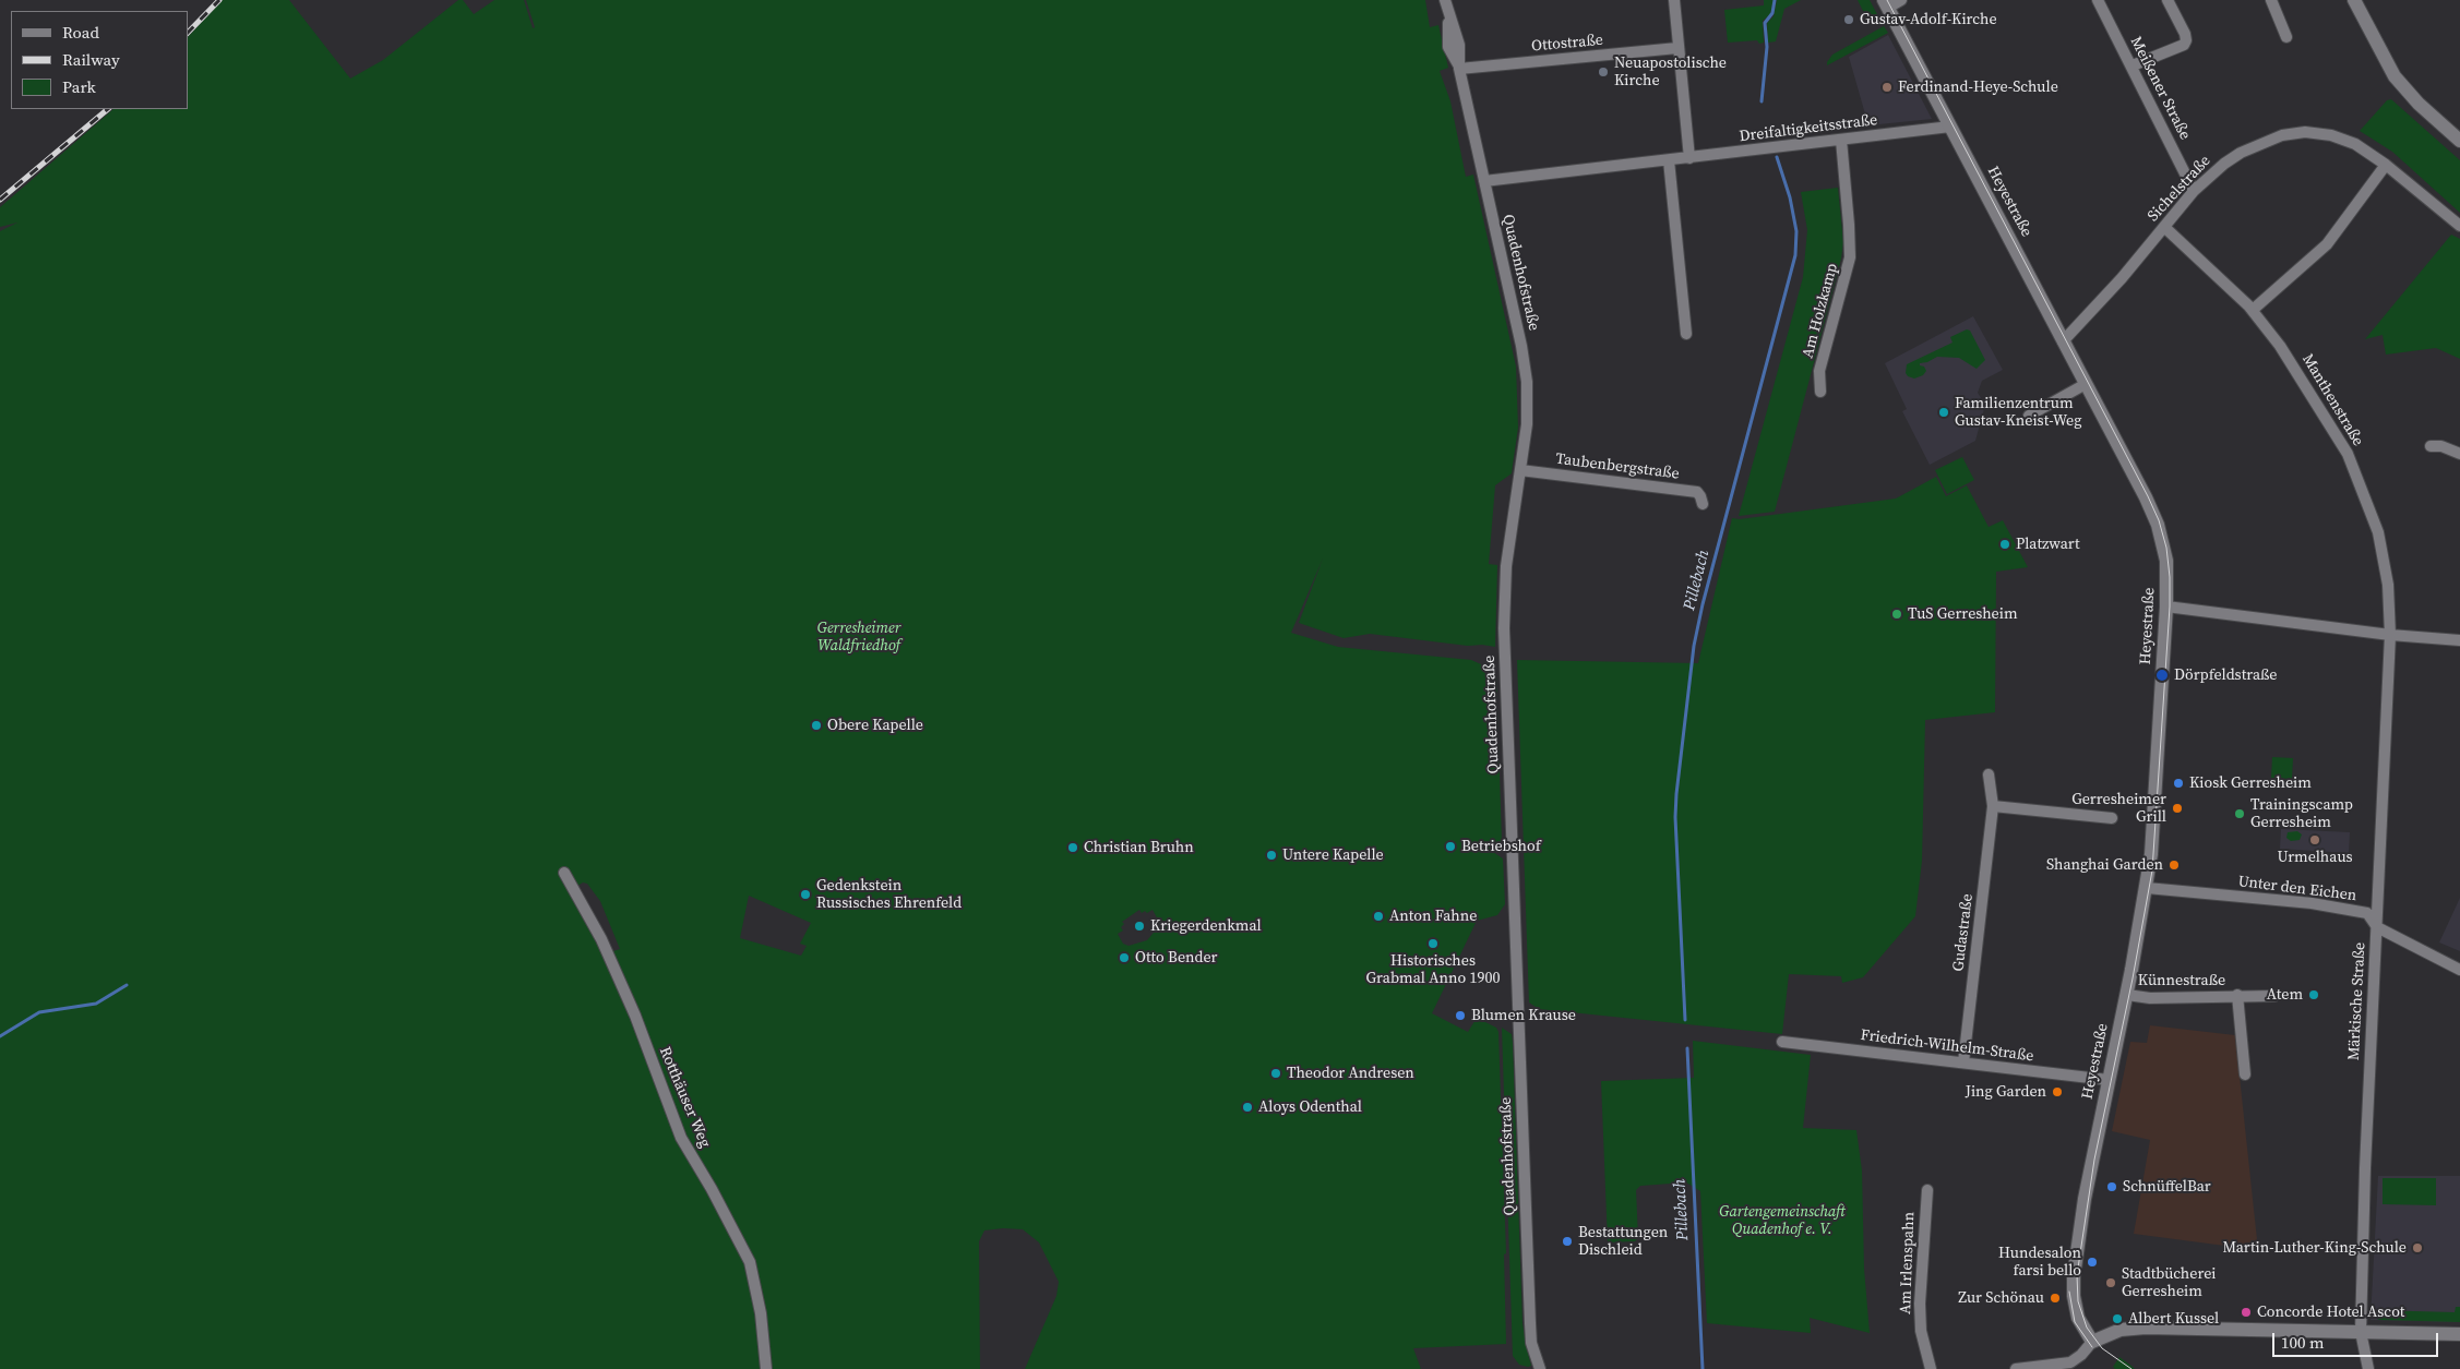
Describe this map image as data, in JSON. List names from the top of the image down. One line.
{"streets":{"street":["Ottostraße","Meißener Straße","Dreifaltigkeitsstraße","Sichelstraße","Heyestraße","Quadenhofstraße","Am Holzkamp","Manthenstraße","Taubenbergstraße","Unter den Eichen","Gudastraße","Künnestraße","Märkische Straße","Friedrich-Wilhelm-Straße","Rotthäuser Weg","Am Irlenspahn"]},"crossings":[["Ottostraße","Quadenhofstraße"],["Meißener Straße","Sichelstraße"],["Dreifaltigkeitsstraße","Heyestraße"],["Dreifaltigkeitsstraße","Quadenhofstraße"],["Dreifaltigkeitsstraße","Am Holzkamp"],["Sichelstraße","Heyestraße"],["Sichelstraße","Manthenstraße"],["Heyestraße","Unter den Eichen"],["Heyestraße","Künnestraße"],["Heyestraße","Friedrich-Wilhelm-Straße"],["Quadenhofstraße","Taubenbergstraße"],["Manthenstraße","Märkische Straße"],["Unter den Eichen","Märkische Straße"],["Gudastraße","Friedrich-Wilhelm-Straße"]],"water":["Pillebach"],"parks":["Gerresheimer Waldfriedhof","Gartengemeinschaft Quadenhof e. V."],"places":["Gustav-Adolf-Kirche","Neuapostolische Kirche","Ferdinand-Heye-Schule","Familienzentrum Gustav-Kneist-Weg","Platzwart","TuS Gerresheim","Dörpfeldstraße","Obere Kapelle","Kiosk Gerresheim","Gerresheimer Grill","Trainingscamp Gerresheim","Urmelhaus","Betriebshof","Christian Bruhn","Untere Kapelle","Shanghai Garden","Gedenkstein Russisches Ehrenfeld","Anton Fahne","Kriegerdenkmal","Historisches Grabmal Anno 1900","Otto Bender","Atem","Blumen Krause","Theodor Andresen","Jing Garden","Aloys Odenthal","SchnüffelBar","Bestattungen Dischleid","Martin-Luther-King-Schule","Hundesalon farsi bello","Stadtbücherei Gerresheim","Zur Schönau","Concorde Hotel Ascot","Albert Kussel"],"legend":["Road","Railway","Park"],"scale_bar":"100 m"}
